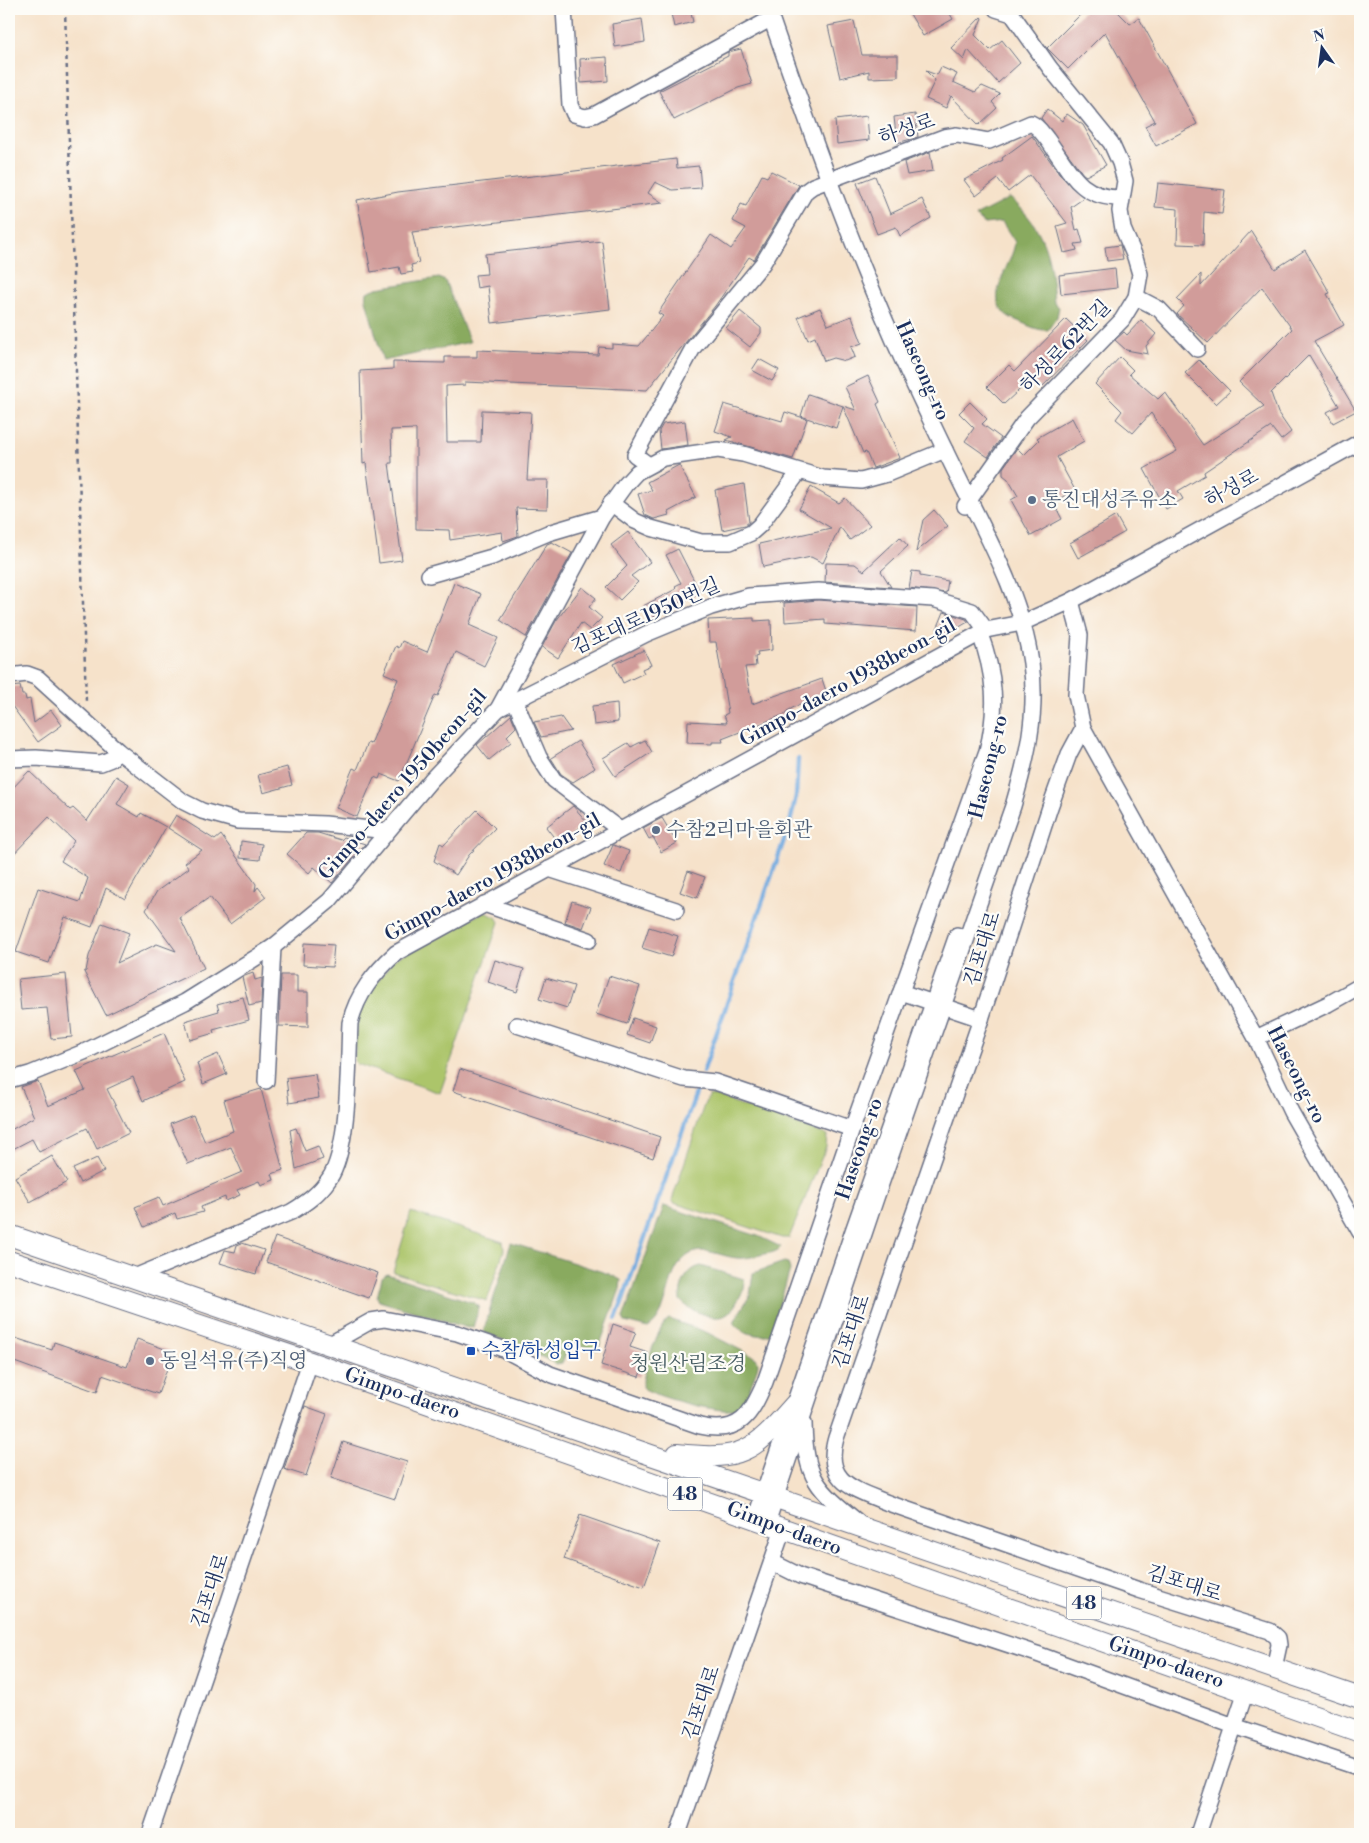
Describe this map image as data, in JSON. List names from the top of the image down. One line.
{"streets":{"main road":["Gimpo-daero","48"],"street":["하성로","하성로62번길","Haseong-ro","김포대로1950번길","Gimpo-daero 1938beon-gil","Gimpo-daero 1950beon-gil","김포대로"]},"crossings":[["하성로","하성로62번길"],["하성로","Haseong-ro"],["하성로62번길","Haseong-ro"],["Haseong-ro","Gimpo-daero 1938beon-gil"],["Haseong-ro","Gimpo-daero 1950beon-gil"],["Haseong-ro","김포대로"],["Haseong-ro","Gimpo-daero"],["김포대로1950번길","Gimpo-daero 1938beon-gil"],["김포대로1950번길","Gimpo-daero 1950beon-gil"],["김포대로1950번길","Gimpo-daero"],["Gimpo-daero 1938beon-gil","Gimpo-daero"],["김포대로","Gimpo-daero"]],"parks":["청원산림조경"],"places":{"other":["통진대성주유소","수참2리마을회관","동일석유(주)직영"],"transit":["수참/하성입구"]},"north":"top"}
